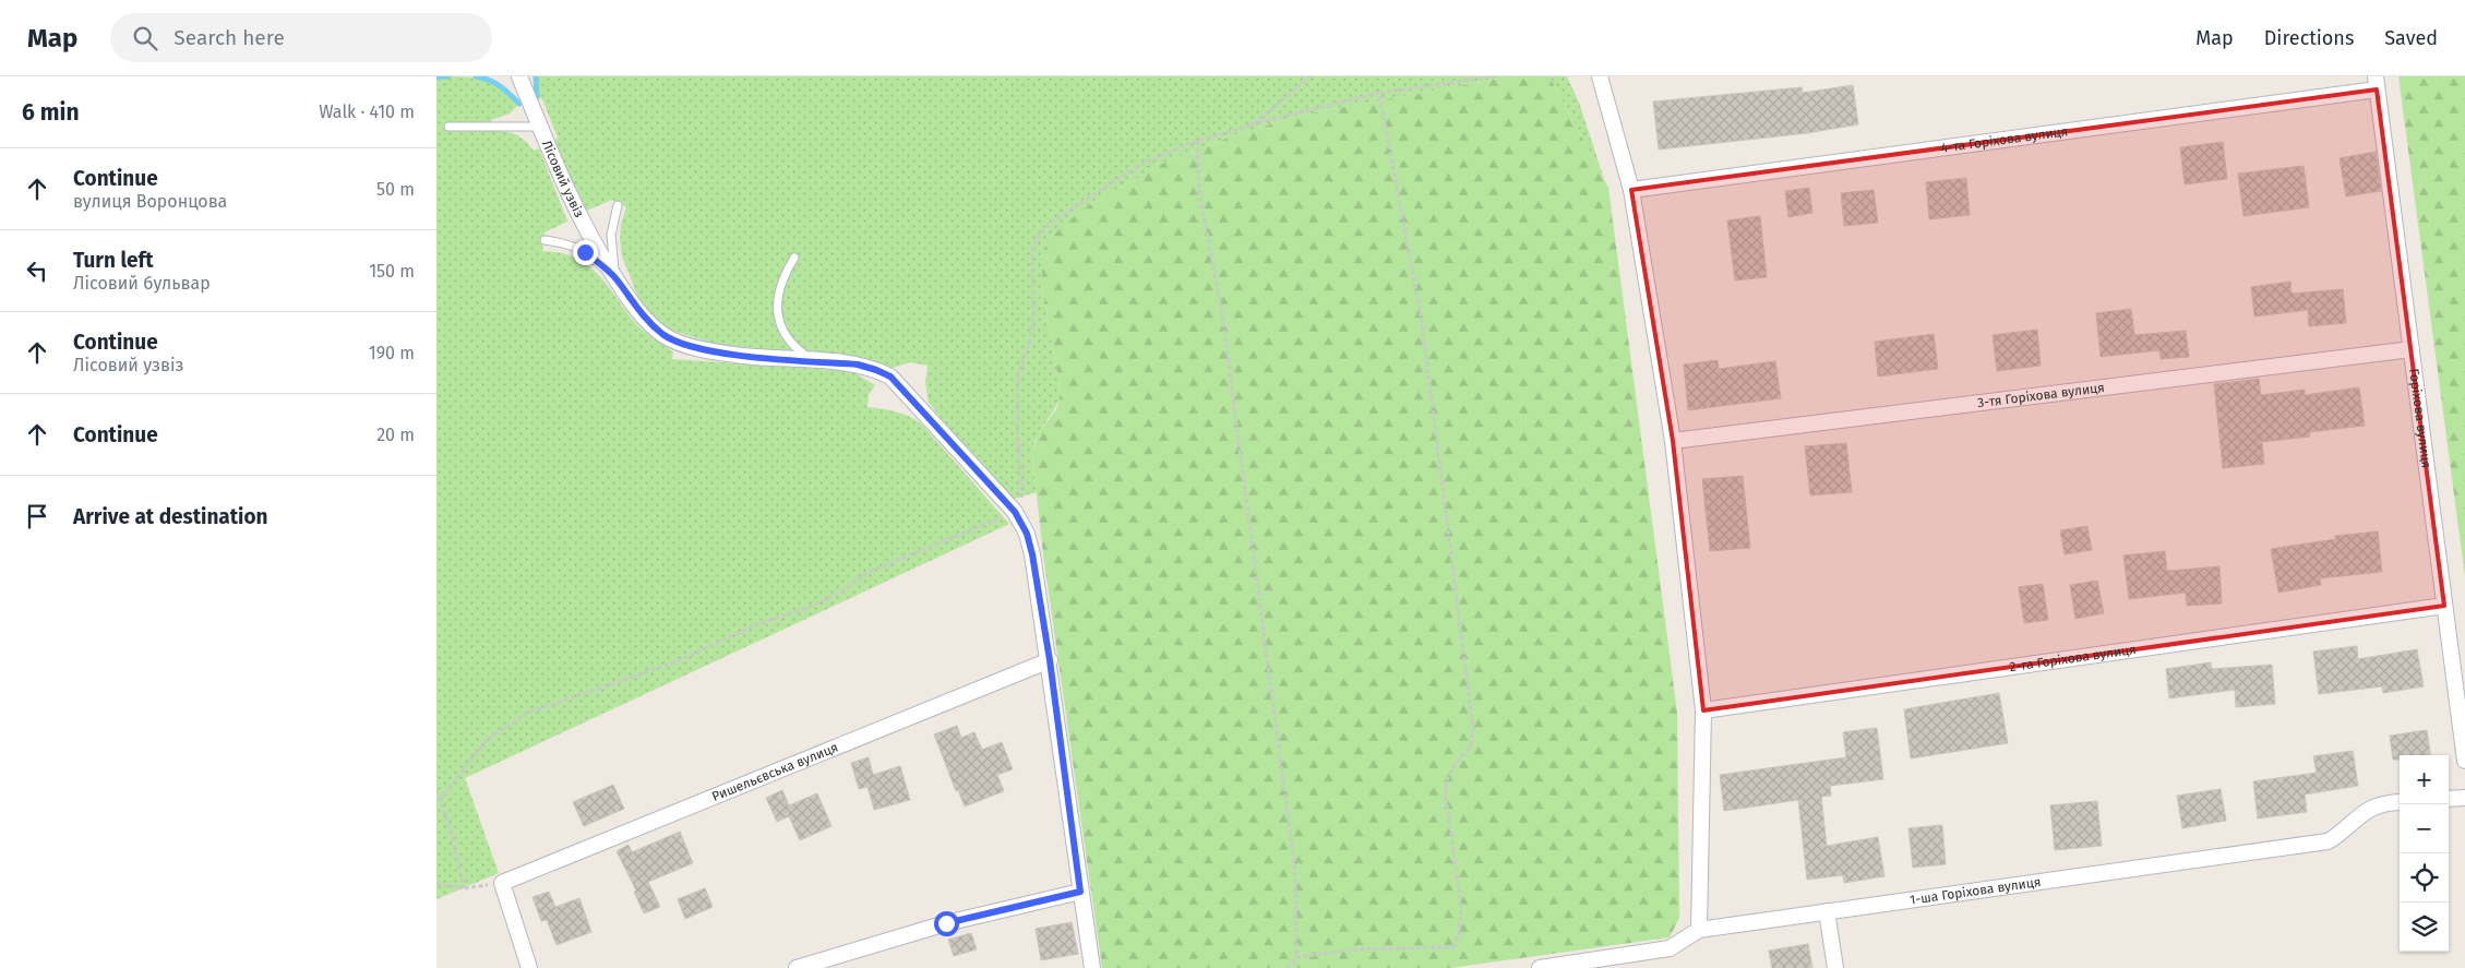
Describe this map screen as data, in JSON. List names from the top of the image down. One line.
{"streets":{"street":["4-та Горіхова вулиця","Лісовий узвіз","3-тя Горіхова вулиця","Горіхова вулиця","2-га Горіхова вулиця","Ришельєвська вулиця","1-ша Горіхова вулиця"]},"crossings":[["4-та Горіхова вулиця","Горіхова вулиця"],["Лісовий узвіз","Ришельєвська вулиця"],["3-тя Горіхова вулиця","Горіхова вулиця"],["Горіхова вулиця","2-га Горіхова вулиця"]],"page":{"header":"Map","search":"Search here","nav":["Map","Directions","Saved"],"heading":["6 min","Walk · 410 m"],"list":[["Continue","вулиця Воронцова","50 m"],["Turn left","Лісовий бульвар","150 m"],["Continue","Лісовий узвіз","190 m"],["Continue","20 m"],"Arrive at destination"],"map_buttons":["+","−"]}}
